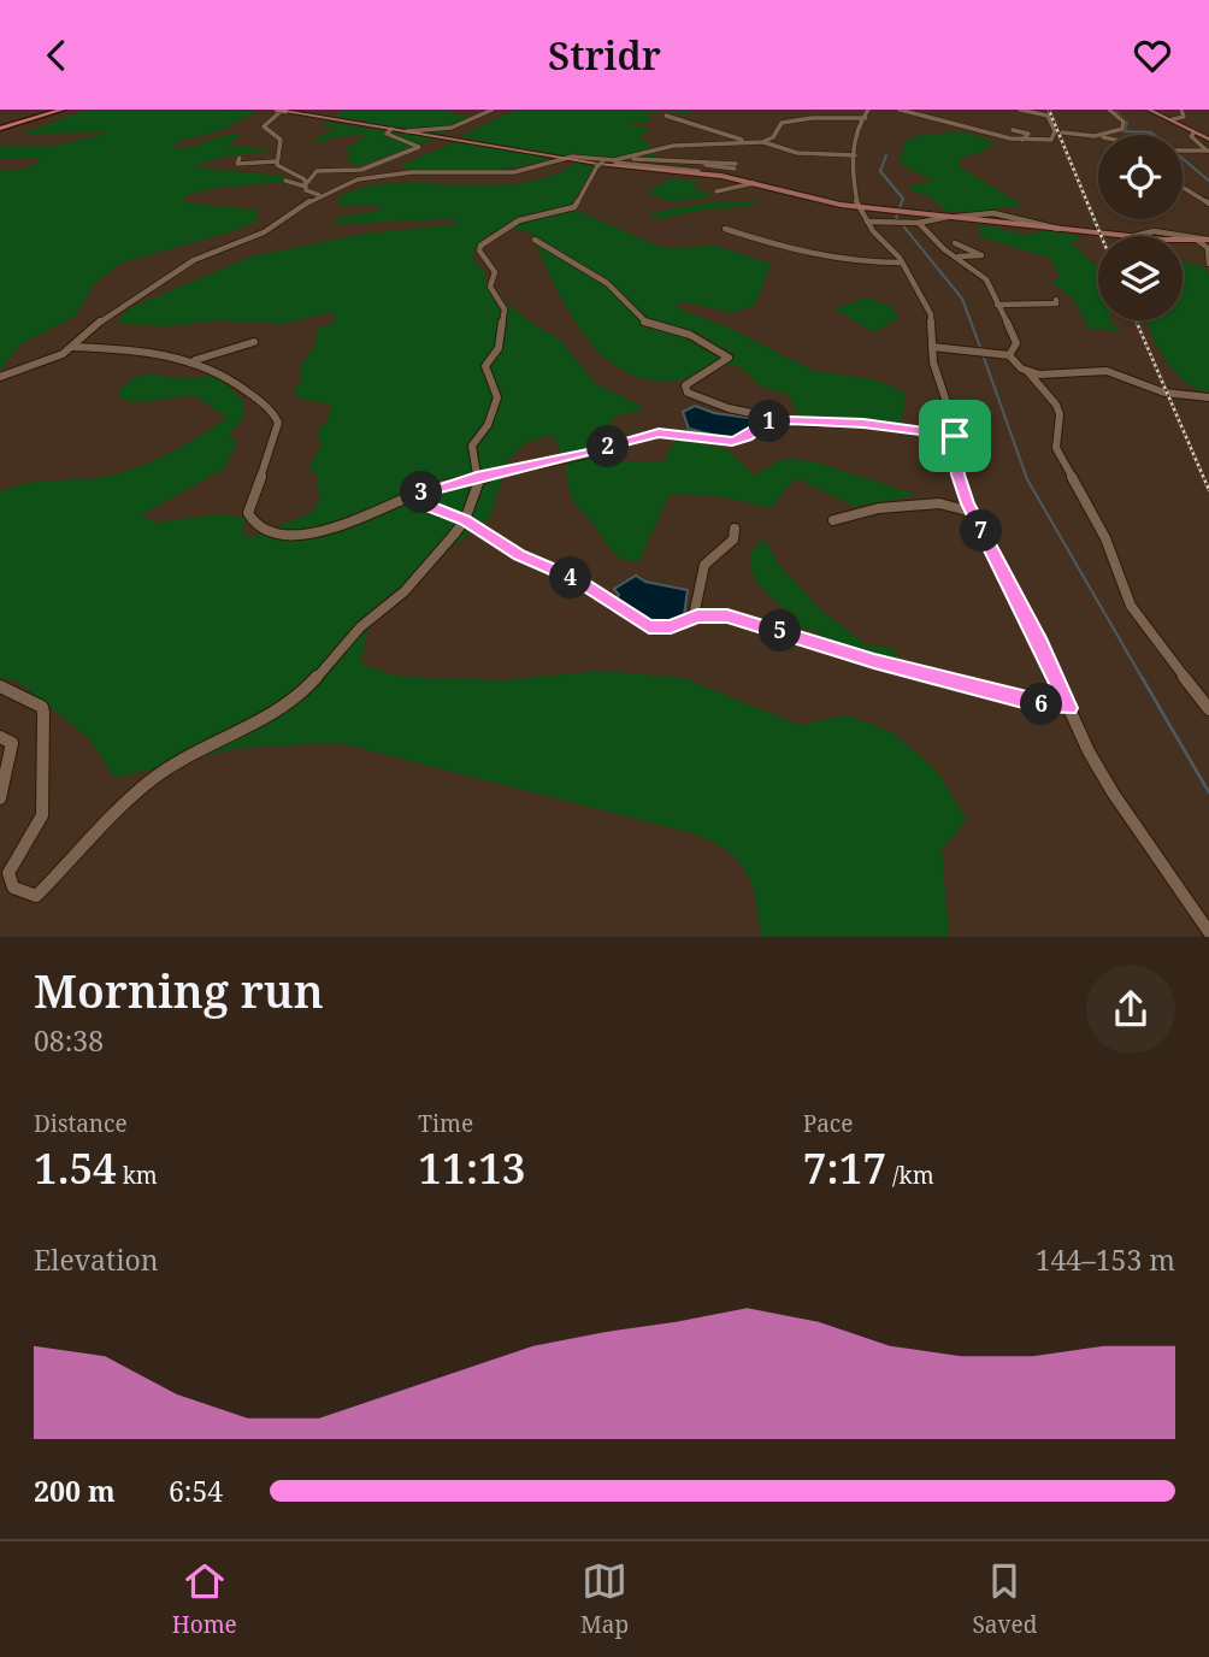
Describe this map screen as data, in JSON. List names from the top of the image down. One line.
{"page":{"header":"Stridr","pins":["1","2","3","7","4","5","6"],"heading":["Morning run","08:38"],"stats":[["Distance","1.54 km"],["Time","11:13"],["Pace","7:17 /km"]],"chart":["Elevation","144–153 m"],"list":[{"name":"200 m","note":"6:54"}],"tabs":["Home","Map","Saved"]}}
